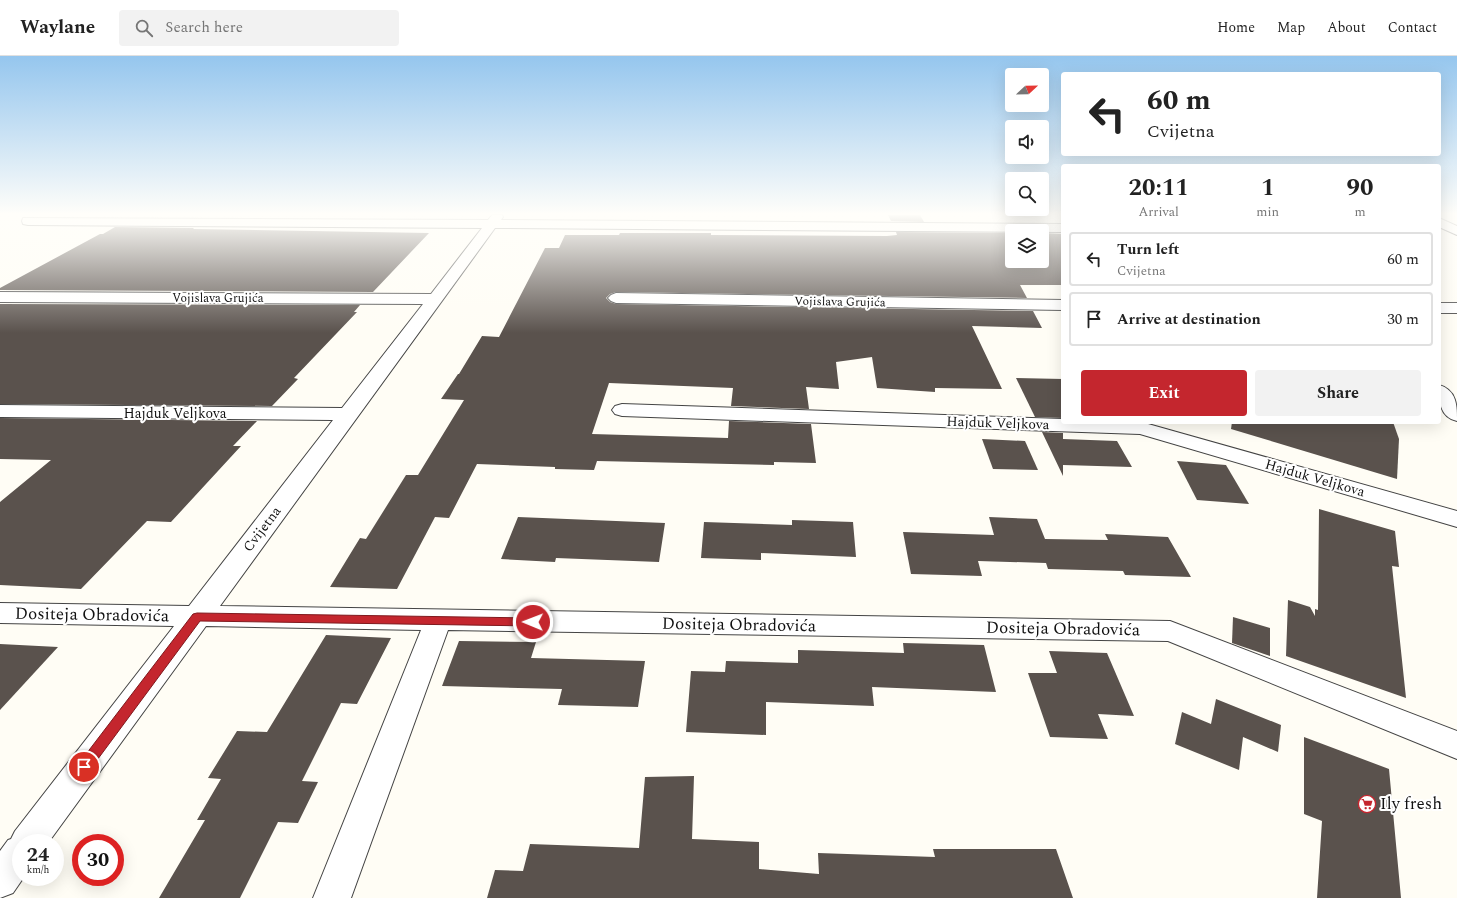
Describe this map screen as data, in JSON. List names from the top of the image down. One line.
{"streets":{"street":["Vojislava Grujića","Hajduk Veljkova","Cvijetna","Dositeja Obradovića"]},"crossings":[["Vojislava Grujića","Cvijetna"],["Hajduk Veljkova","Cvijetna"],["Cvijetna","Dositeja Obradovića"]],"places":{"supermarket":["Ily fresh"]},"north":"right","page":{"header":"Waylane","search":"Search here","nav":["Home","Map","About","Contact"],"turn":["60 m","Cvijetna"],"eta":["20:11","Arrival","1","min","90","m"],"list":[{"name":"Turn left","note":"Cvijetna","value":"60 m"},{"name":"Arrive at destination","value":"30 m"}],"buttons":["Exit","Share"],"speed":"24 km/h","limit":"30"}}
